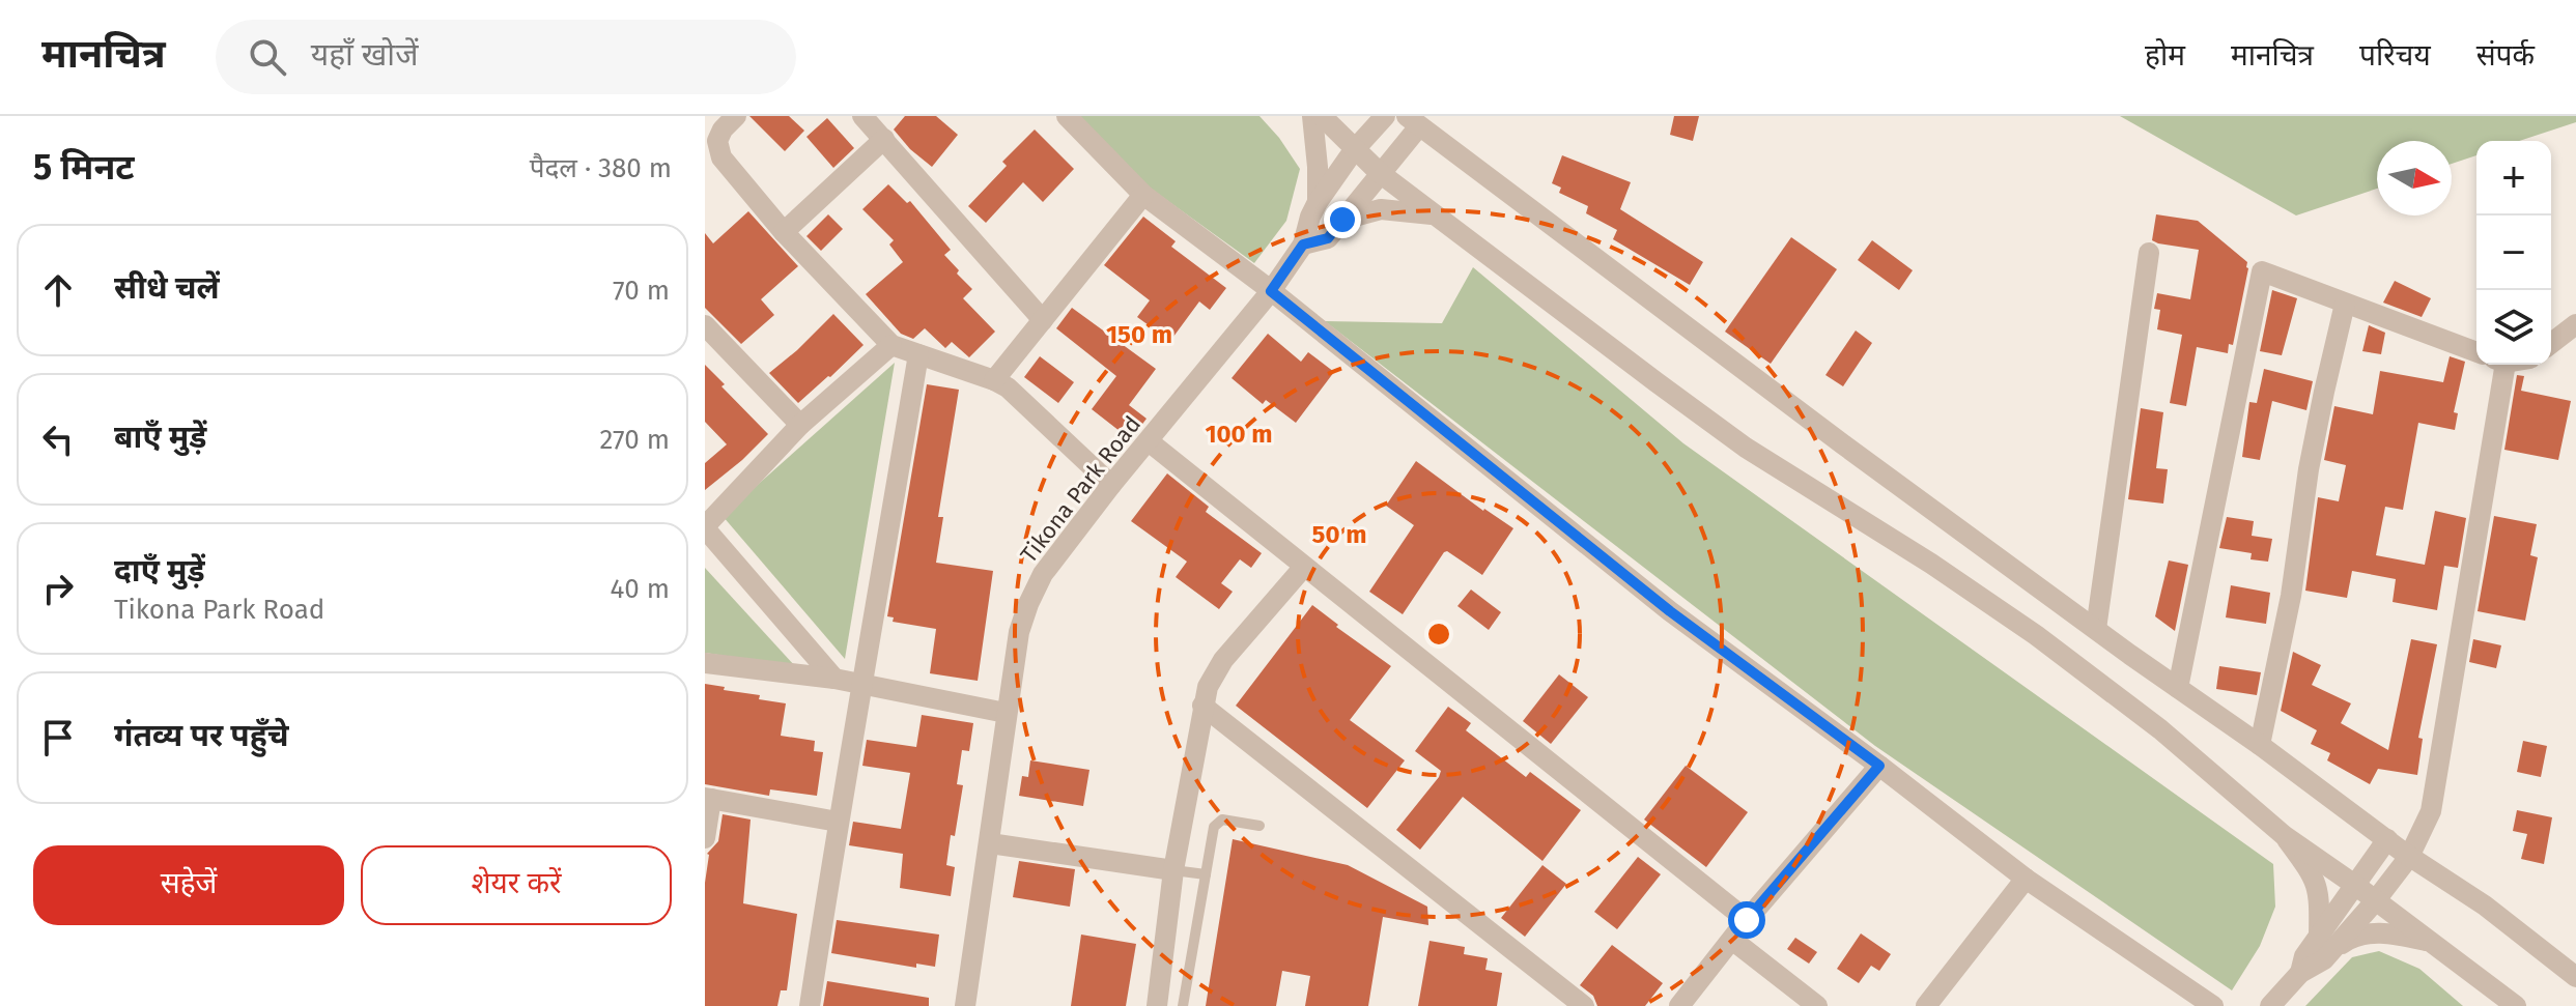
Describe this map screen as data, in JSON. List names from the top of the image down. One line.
{"streets":{"street":["Tikona Park Road"]},"north":"right","page":{"header":"मानचित्र","search":"यहाँ खोजें","nav":["होम","मानचित्र","परिचय","संपर्क"],"heading":["5 मिनट","पैदल · 380 m"],"map_buttons":["+","−"],"list":[["सीधे चलें","70 m"],["बाएँ मुड़ें","270 m"],["दाएँ मुड़ें","Tikona Park Road","40 m"],"गंतव्य पर पहुँचे"],"buttons":["सहेजें","शेयर करें"]},"rings":["150 m","100 m","50 m"]}
